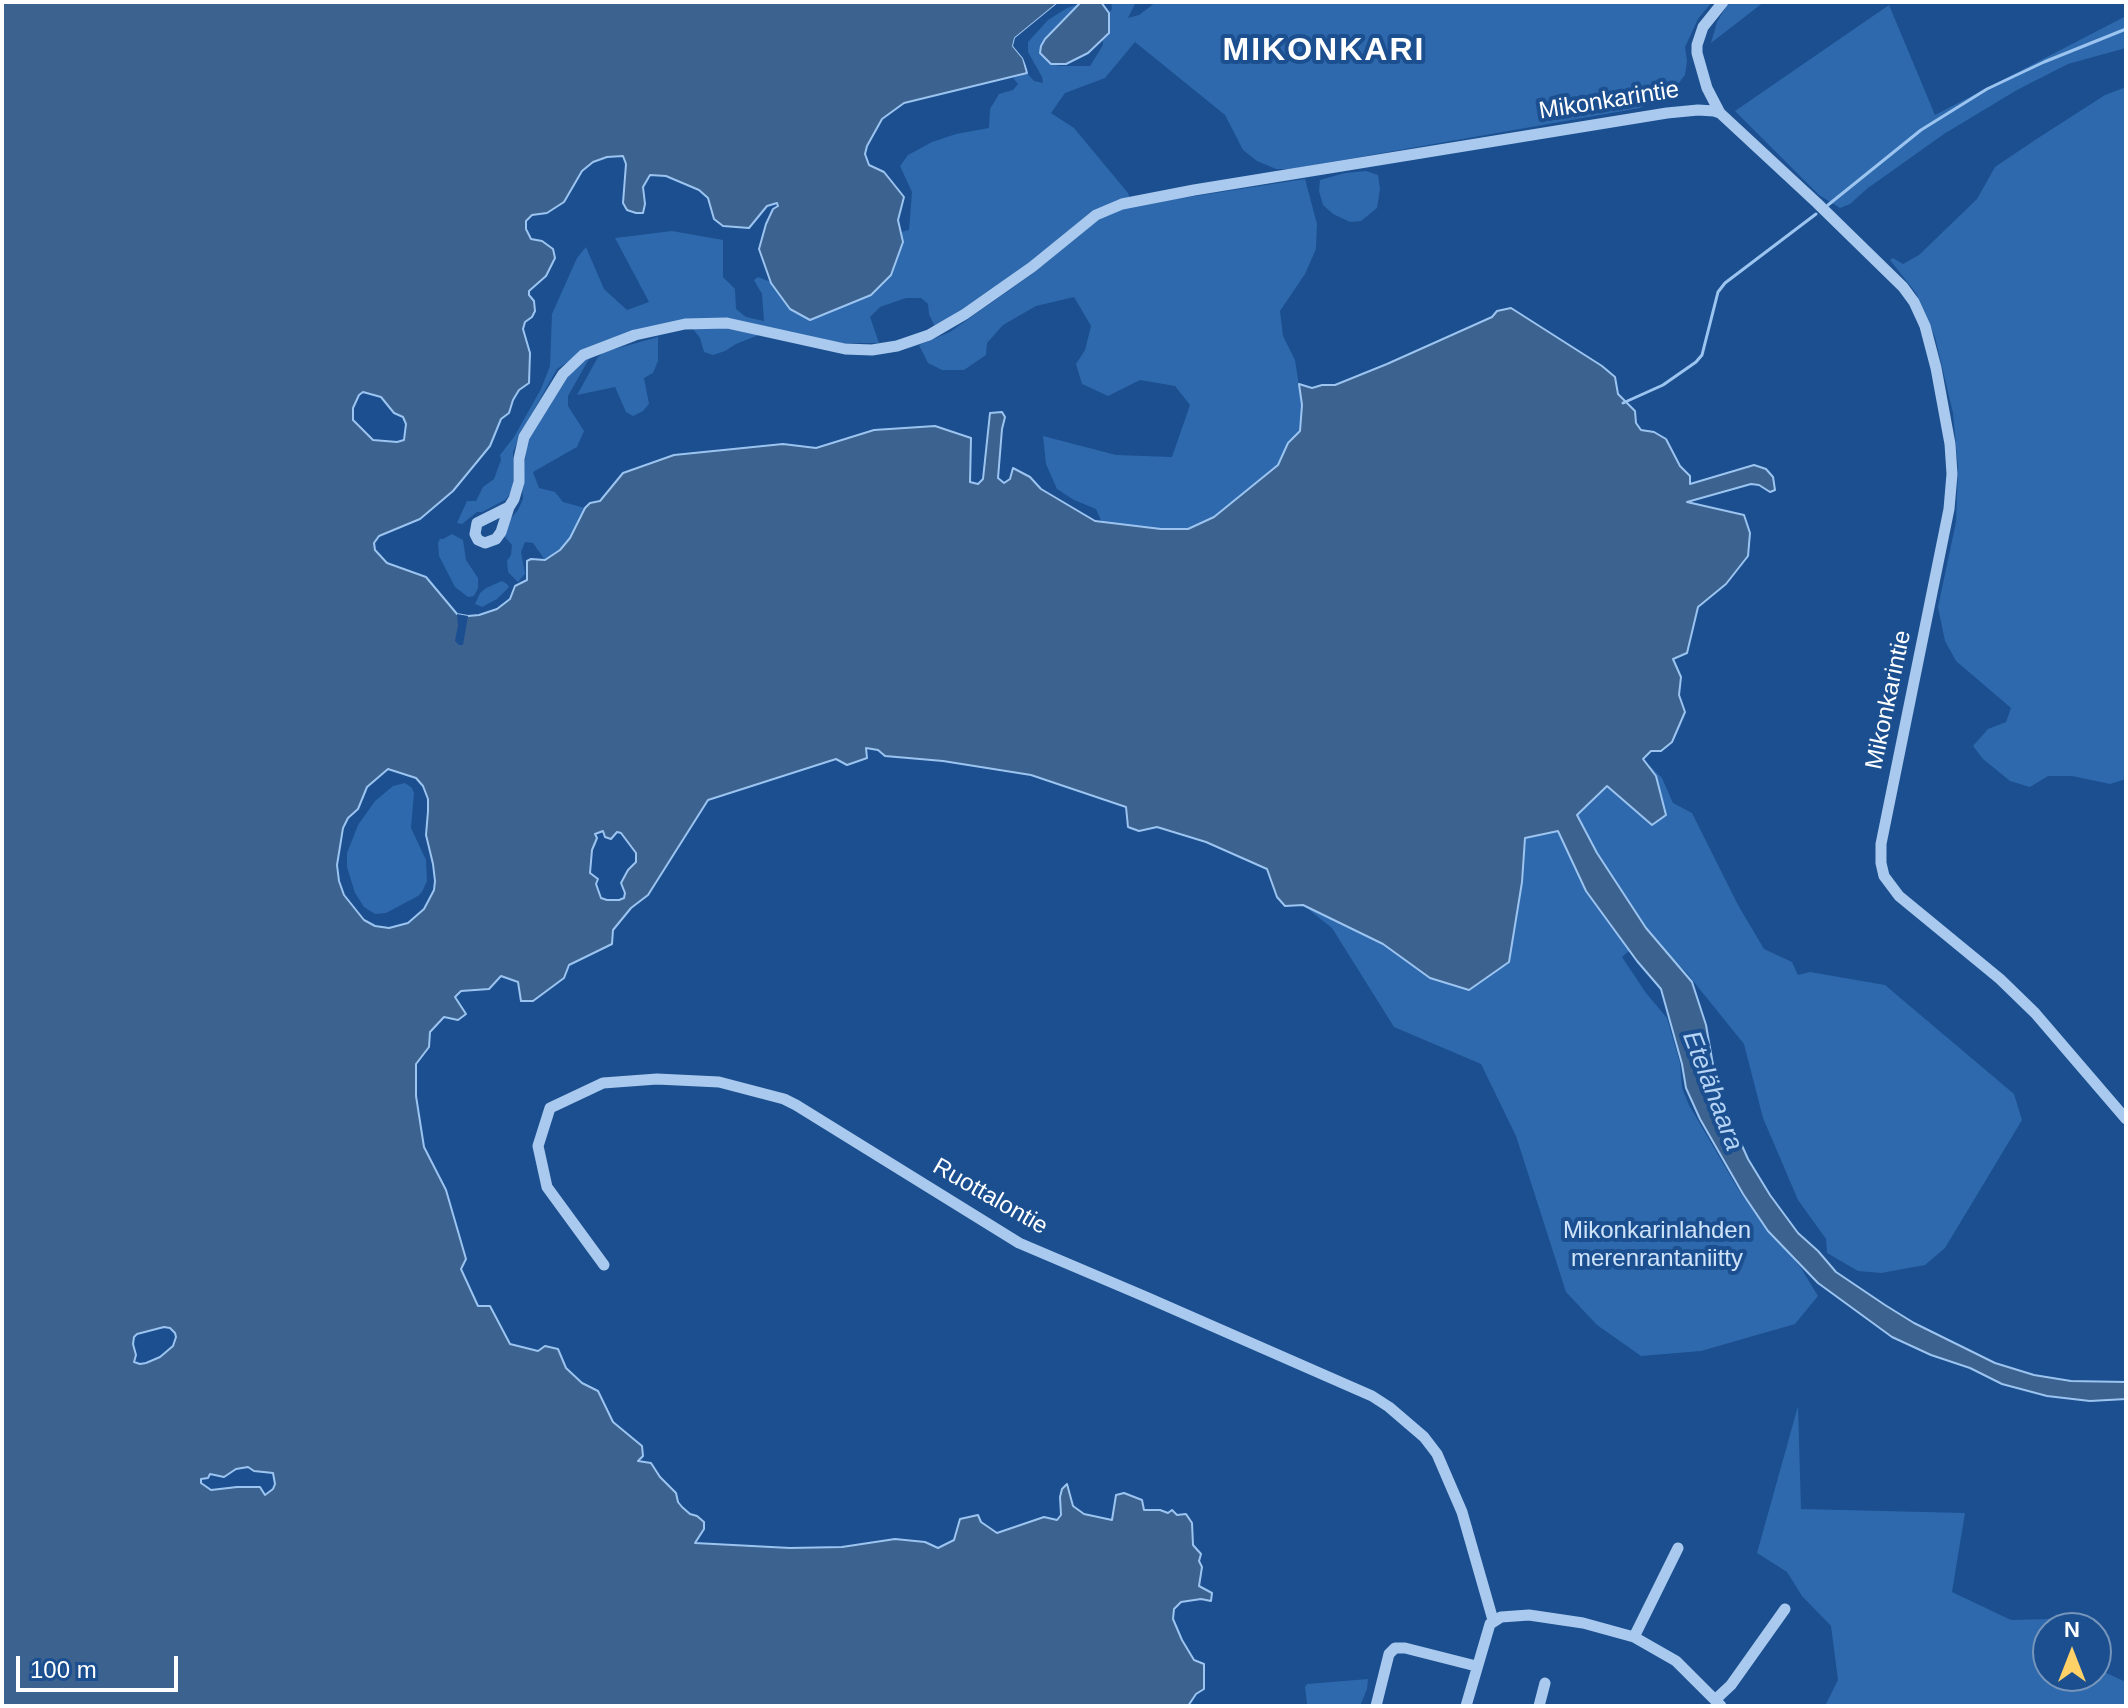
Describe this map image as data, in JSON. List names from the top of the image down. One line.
{"streets":{"street":["Mikonkarintie","Ruottalontie"]},"districts":["MIKONKARI"],"water":["Etelähaara"],"parks":["Mikonkarinlahden merenrantaniitty"],"scale_bar":"100 m","north":"top"}
